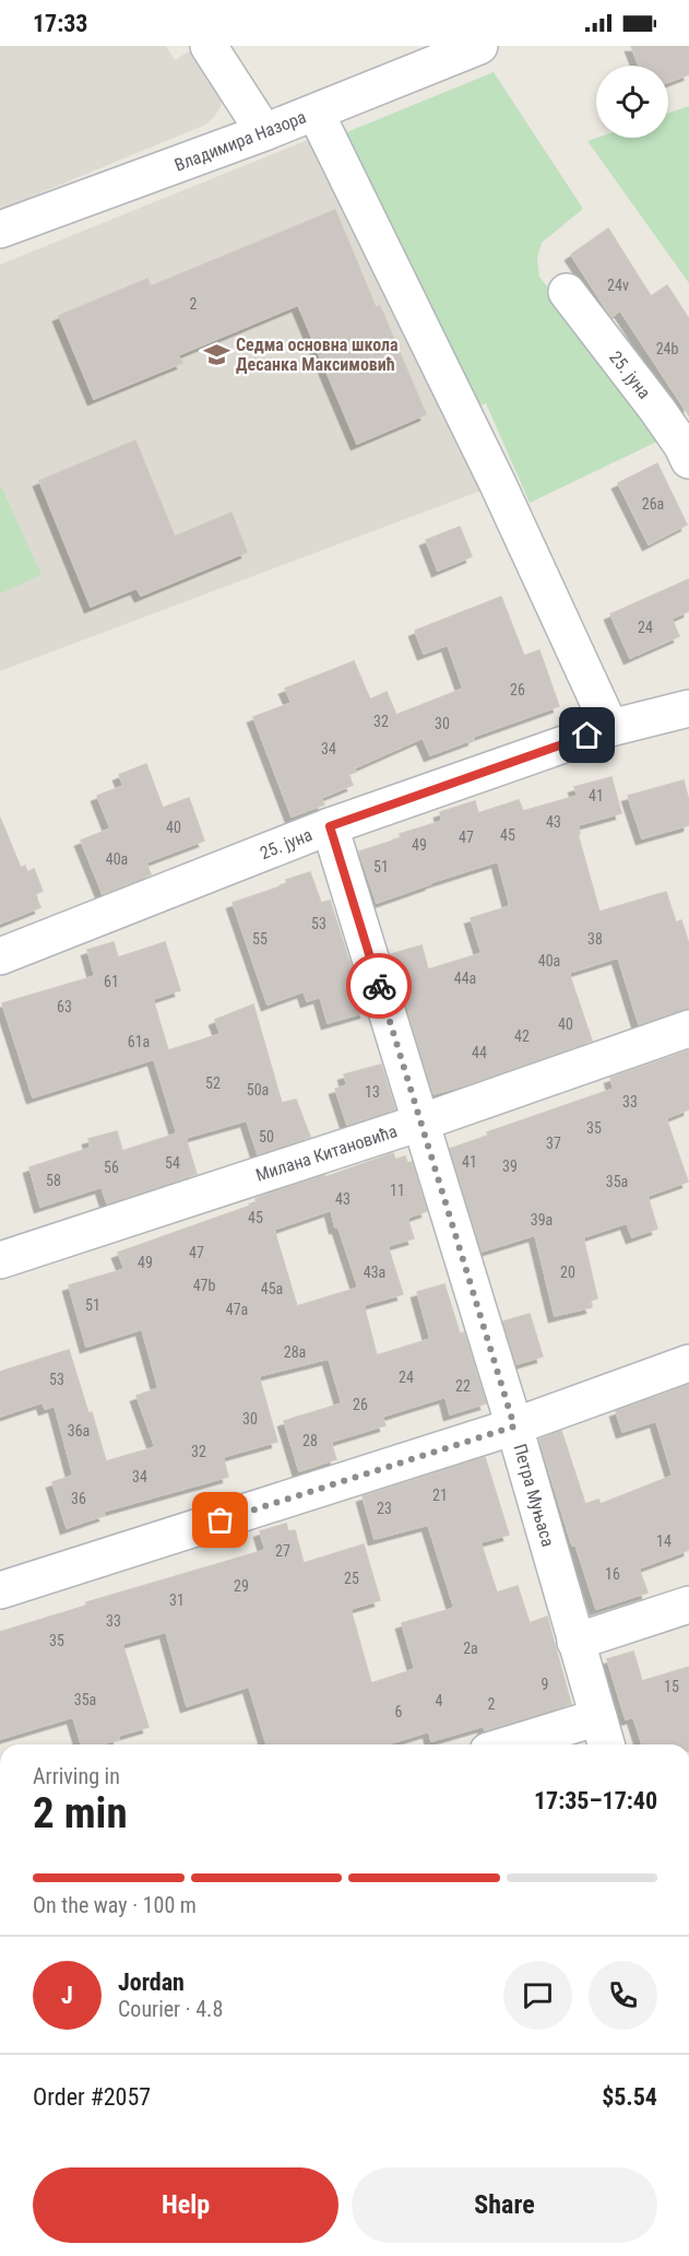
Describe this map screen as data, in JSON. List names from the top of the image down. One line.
{"streets":{"street":["Владимира Назора","25. јуна","Милана Китановића","Петра Муњаса"]},"crossings":[["25. јуна","Петра Муњаса"],["Милана Китановића","Петра Муњаса"]],"places":{"school or university":["Седма основна школа Десанка Максимовић"]},"house_numbers":["24v","2","24b","26a","24","26","32","30","34","41","43","40","45","47","49","40a","51","53","55","38","40a","44a","61","63","40","42","61a","44","52","50a","13","33","35","50","37","41","54","39","56","58","35a","11","43","45","39a","47","49","43a","20","47b","45a","51","47a","28a","24","53","22","26","30","36a","28","32","34","21","36","23","14","27","16","25","29","31","33","35","2a","9","15","35a","4","2","6"],"page":{"status":"17:33","heading":["2 min","Arriving in","17:35–17:40"],"panel":["Jordan","Courier · 4.8","Order #2057","$5.54"],"bar":"On the way · 100 m","round":"J","buttons":["Help","Share"]}}
